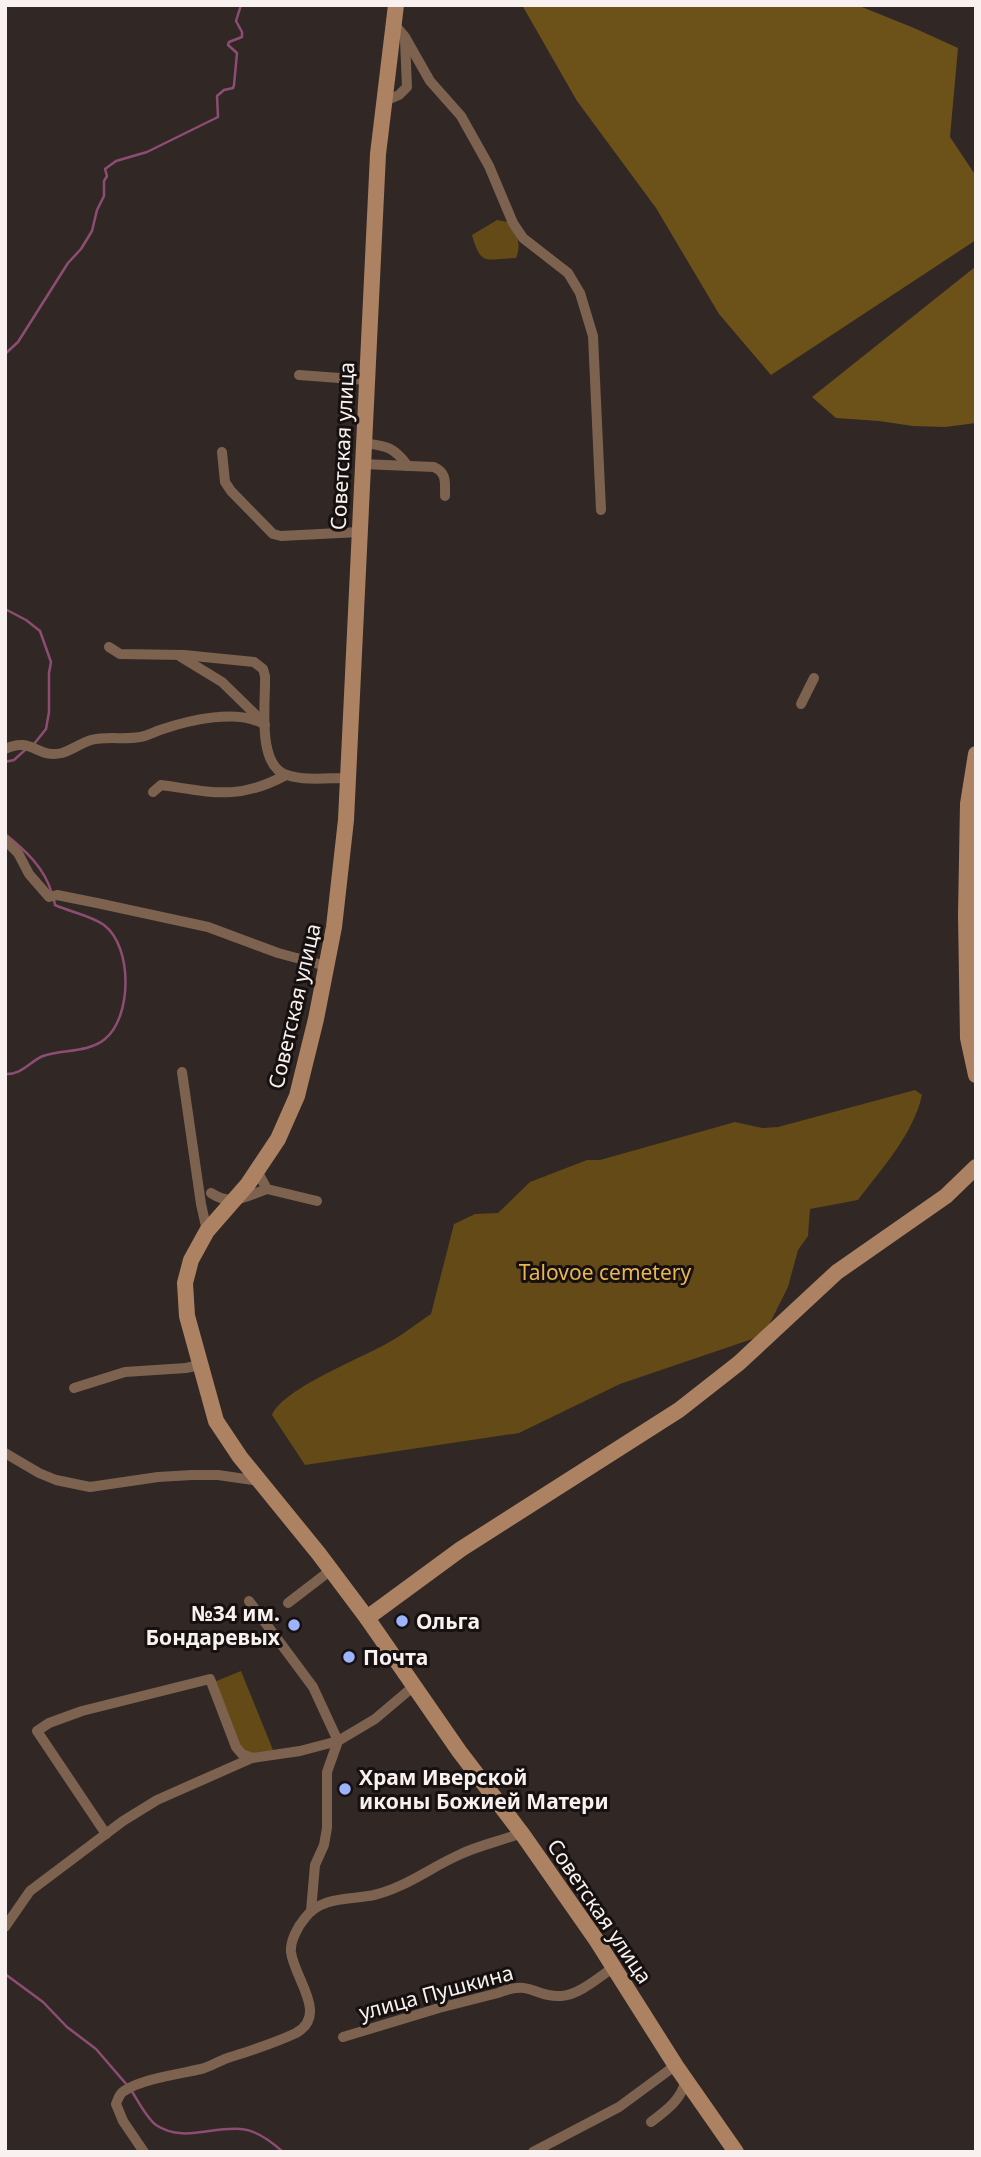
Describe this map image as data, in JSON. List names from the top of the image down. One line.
{"streets":{"main road":["Советская улица"],"street":["улица Пушкина"]},"crossings":[["Советская улица","улица Пушкина"]],"parks":["Talovoe cemetery"],"places":["Ольга","№34 им. Бондаревых","Почта","Храм Иверской иконы Божией Матери"]}
